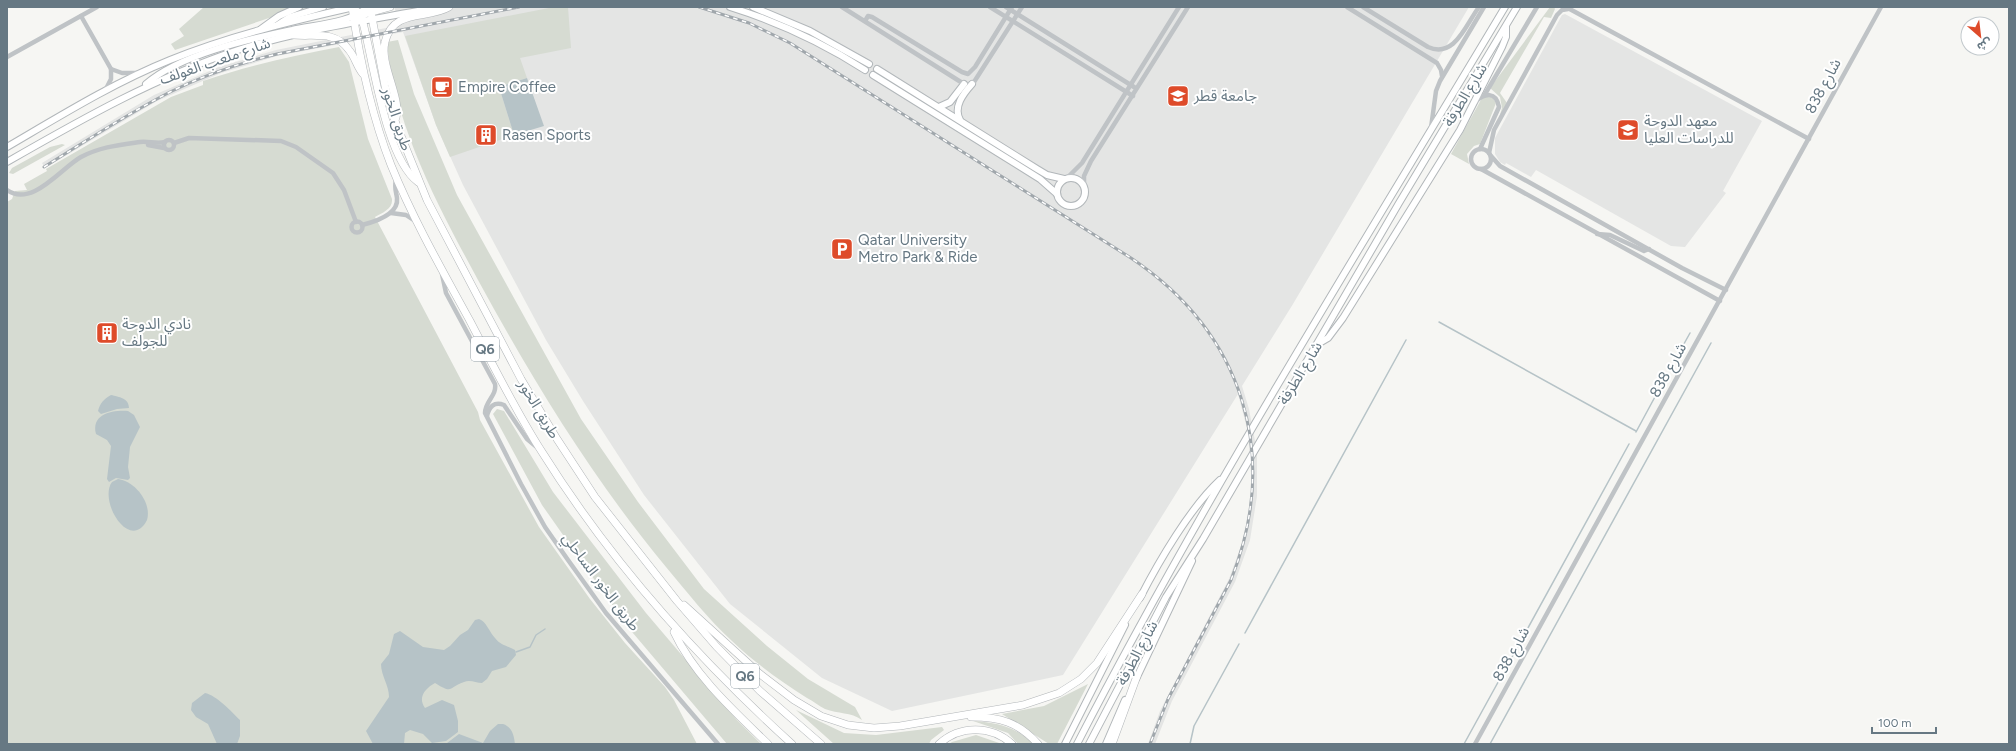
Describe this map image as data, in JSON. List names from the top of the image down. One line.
{"streets":{"highway":["طريق الخور","Q6"],"main road":["شارع ملعب الغولف","شارع الطرفة"],"street":["شارع 838","طريق الخور الساحلي"]},"crossings":[["شارع ملعب الغولف","طريق الخور"]],"places":{"cafe":["Empire Coffee"],"school or university":["جامعة قطر","معهد الدوحة للدراسات العليا"],"building":["Rasen Sports","نادي الدوحة للجولف"],"parking":["Qatar University Metro Park & Ride"]},"scale_bar":"100 m","north":"bottom right"}
